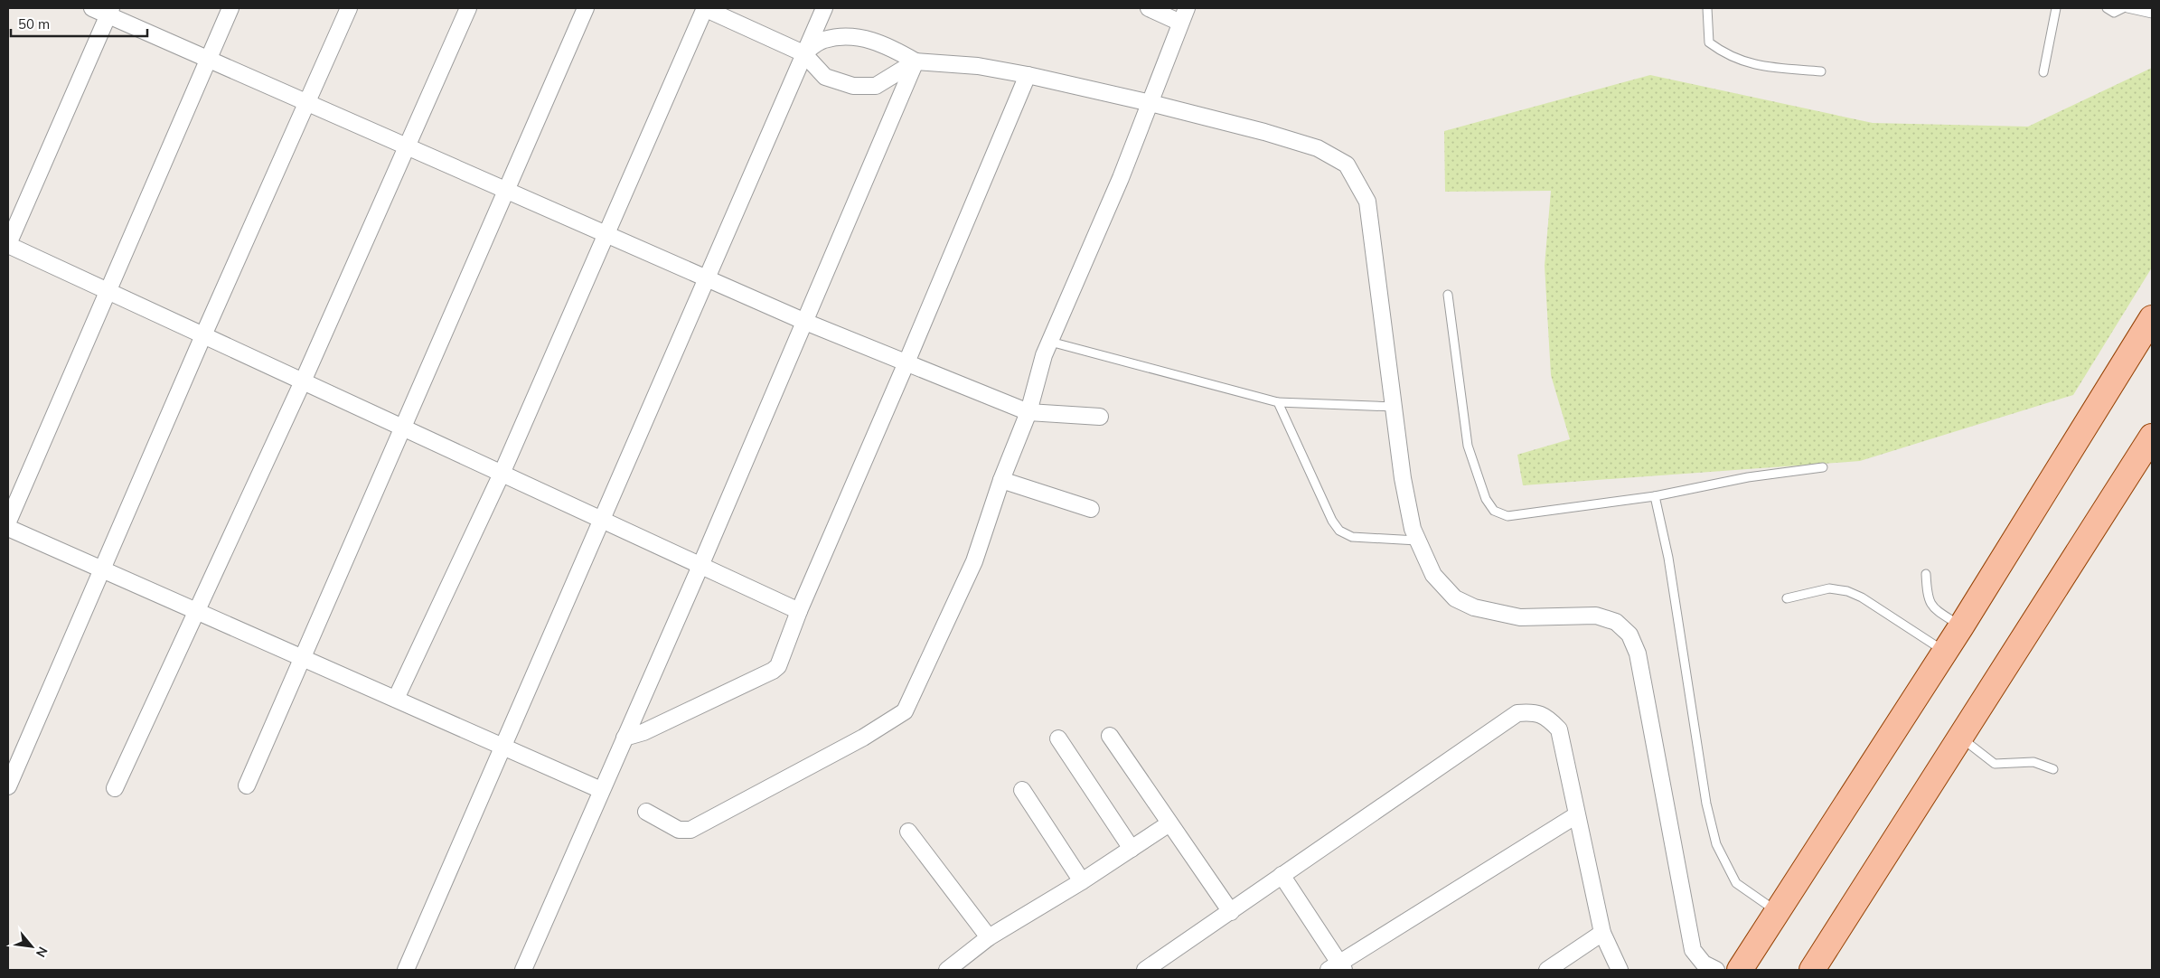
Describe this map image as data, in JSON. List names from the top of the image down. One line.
{"scale_bar":"50 m","north":"bottom right"}
